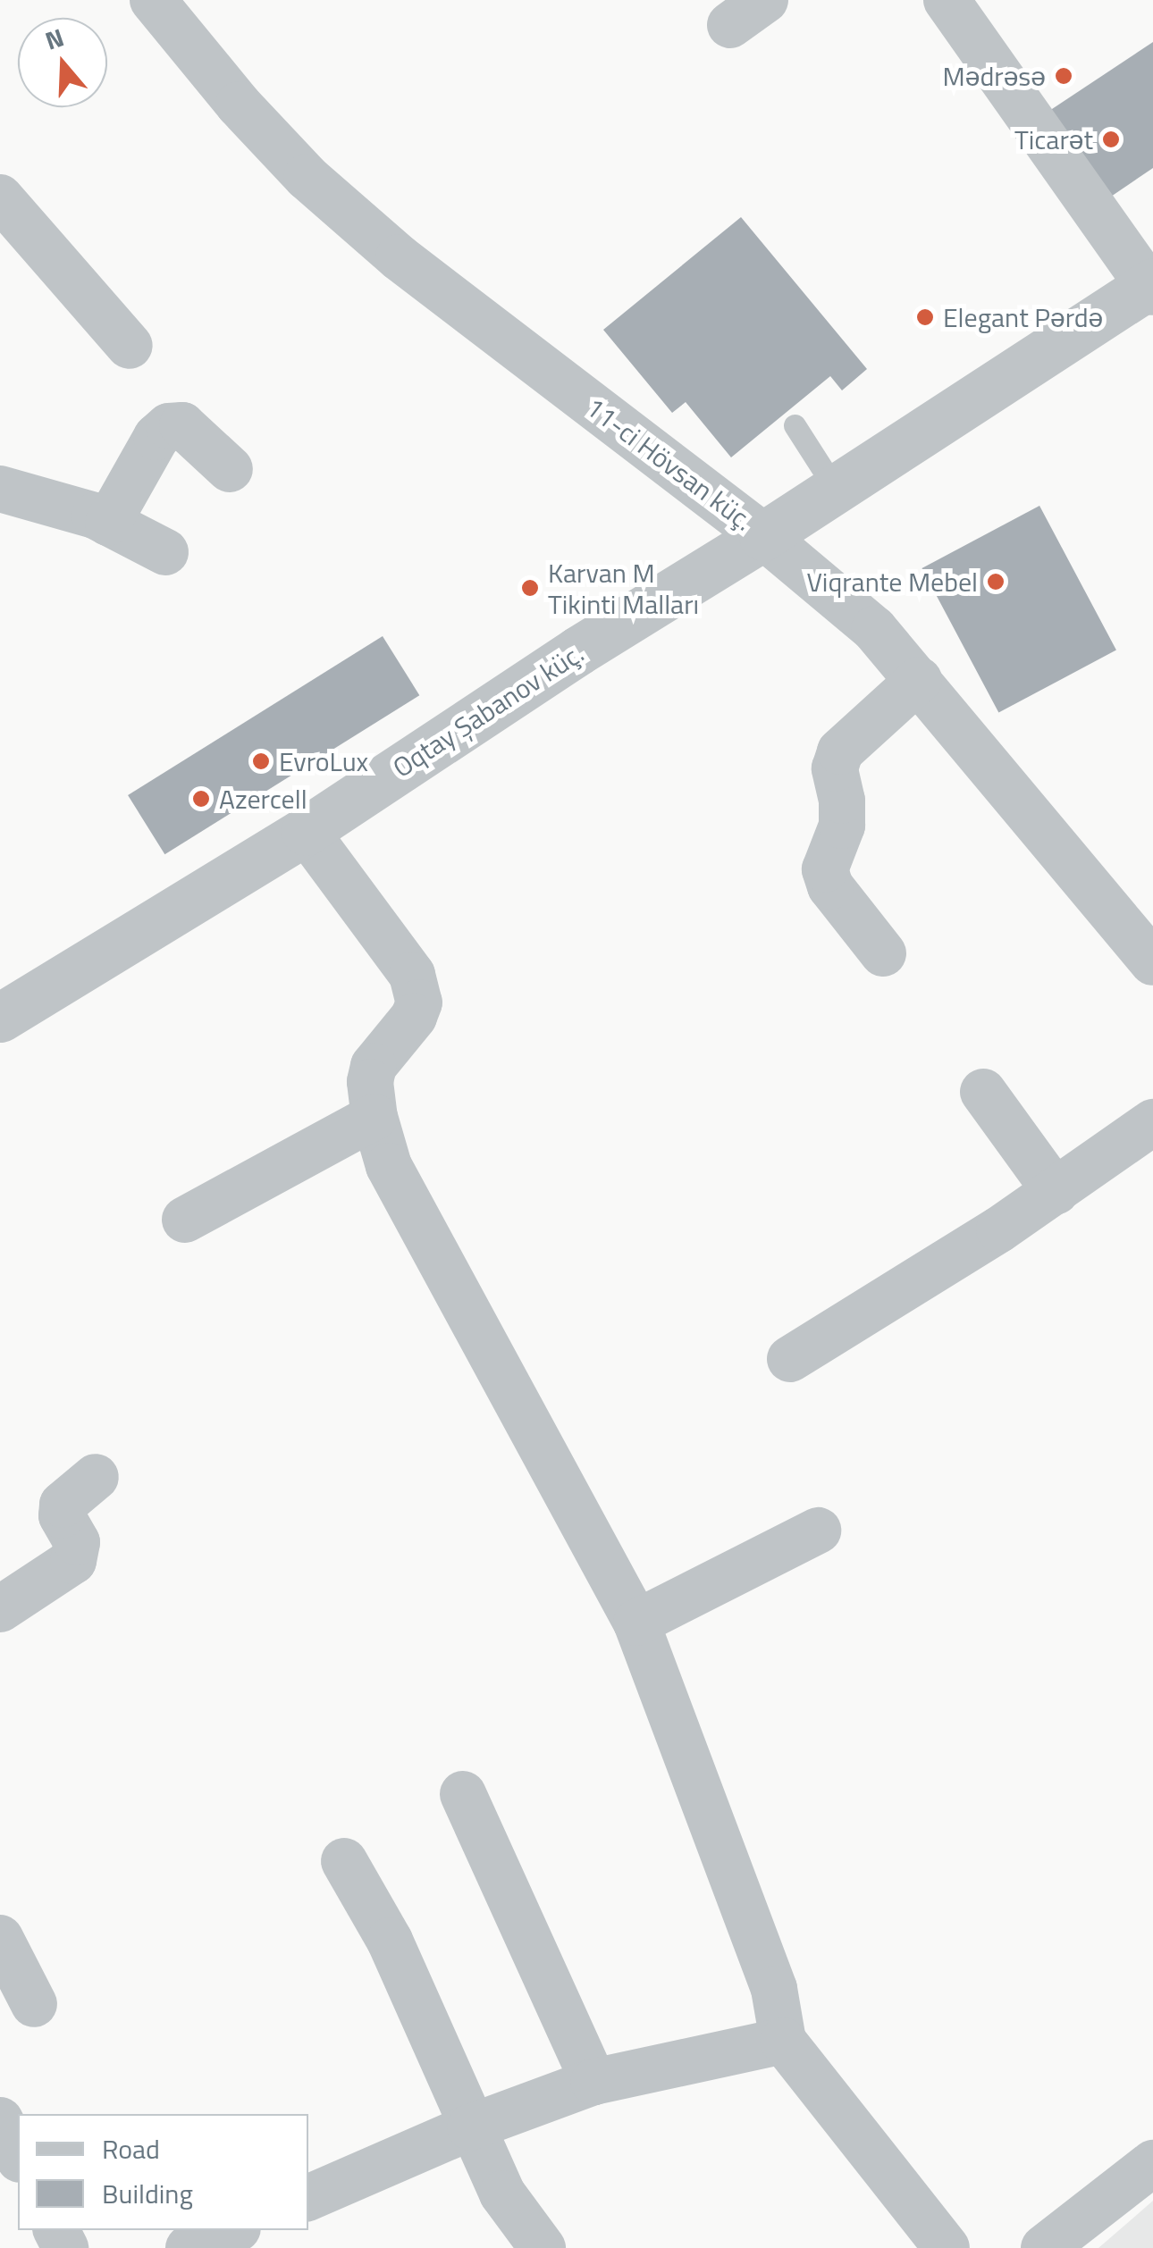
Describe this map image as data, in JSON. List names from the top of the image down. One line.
{"streets":{"street":["11-ci Hövsan küç.","Oqtay Şabanov küç."]},"crossings":[["11-ci Hövsan küç.","Oqtay Şabanov küç."]],"places":["Mədrəsə","Ticarət","Elegant Pərdə","Viqrante Mebel","Karvan M Tikinti Malları","EvroLux","Azercell"],"legend":["Road","Building"],"north":"top"}
